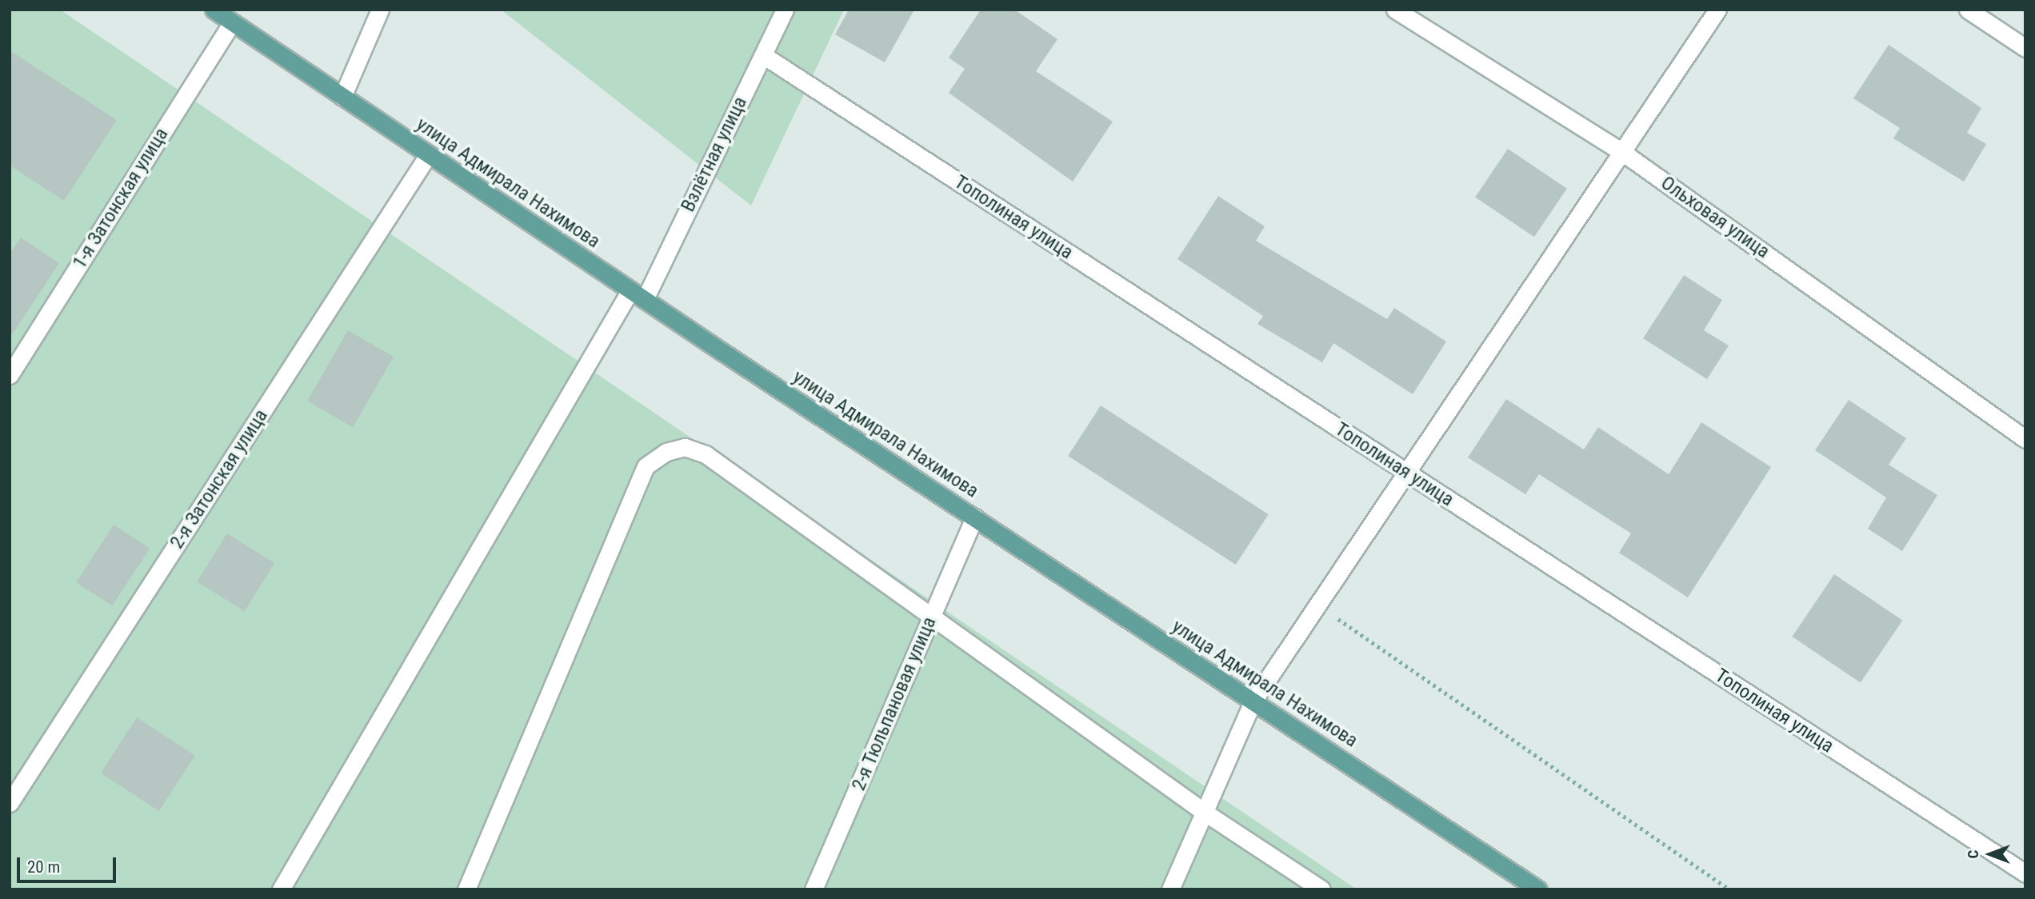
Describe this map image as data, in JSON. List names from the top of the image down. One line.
{"streets":{"main road":["улица Адмирала Нахимова"],"street":["Взлётная улица","1-я Затонская улица","Тополиная улица","Ольховая улица","2-я Затонская улица","2-я Тюльпановая улица"]},"crossings":[["Взлётная улица","улица Адмирала Нахимова"],["Взлётная улица","Тополиная улица"],["улица Адмирала Нахимова","1-я Затонская улица"],["улица Адмирала Нахимова","2-я Затонская улица"],["улица Адмирала Нахимова","2-я Тюльпановая улица"]],"scale_bar":"20 m","north":"left"}
